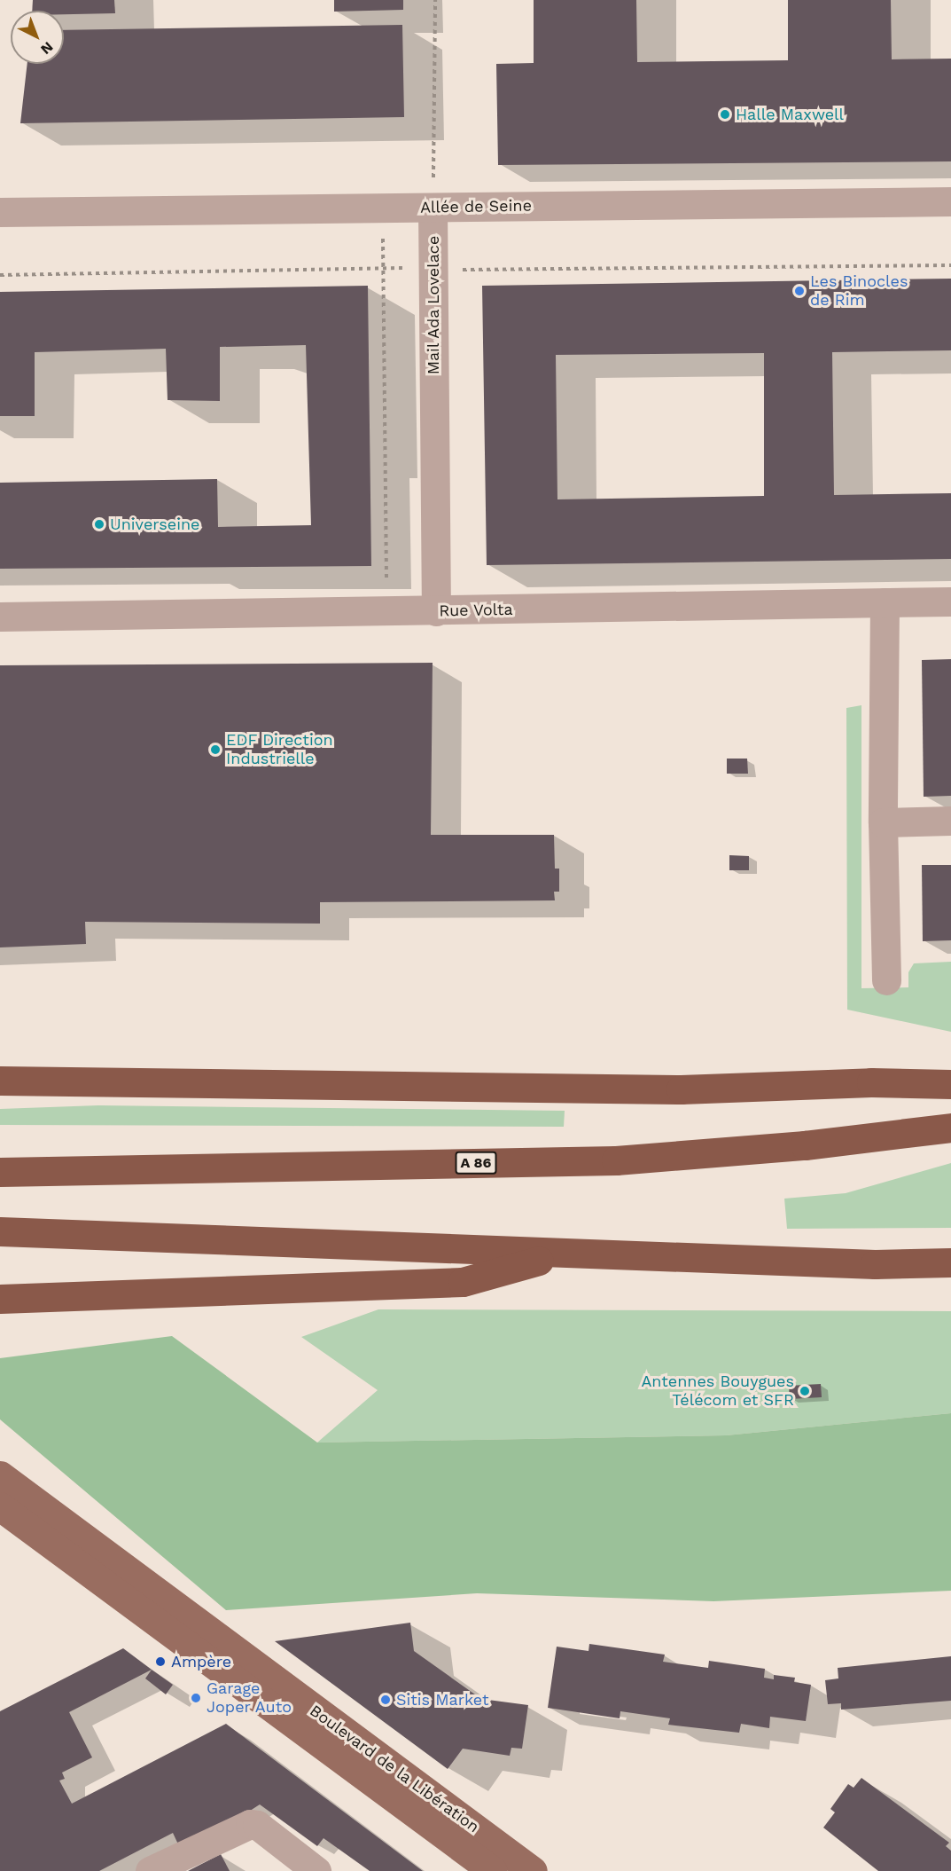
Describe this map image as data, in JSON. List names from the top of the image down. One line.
{"streets":{"highway":["A 86"],"main road":["Boulevard de la Libération"],"street":["Allée de Seine","Mail Ada Lovelace","Rue Volta"]},"crossings":[["Allée de Seine","Mail Ada Lovelace"],["Mail Ada Lovelace","Rue Volta"]],"places":["Halle Maxwell","Les Binocles de Rim","Universeine","EDF Direction Industrielle","Antennes Bouygues Télécom et SFR","Ampère","Garage Joper Auto","Sitis Market"],"north":"bottom right"}
